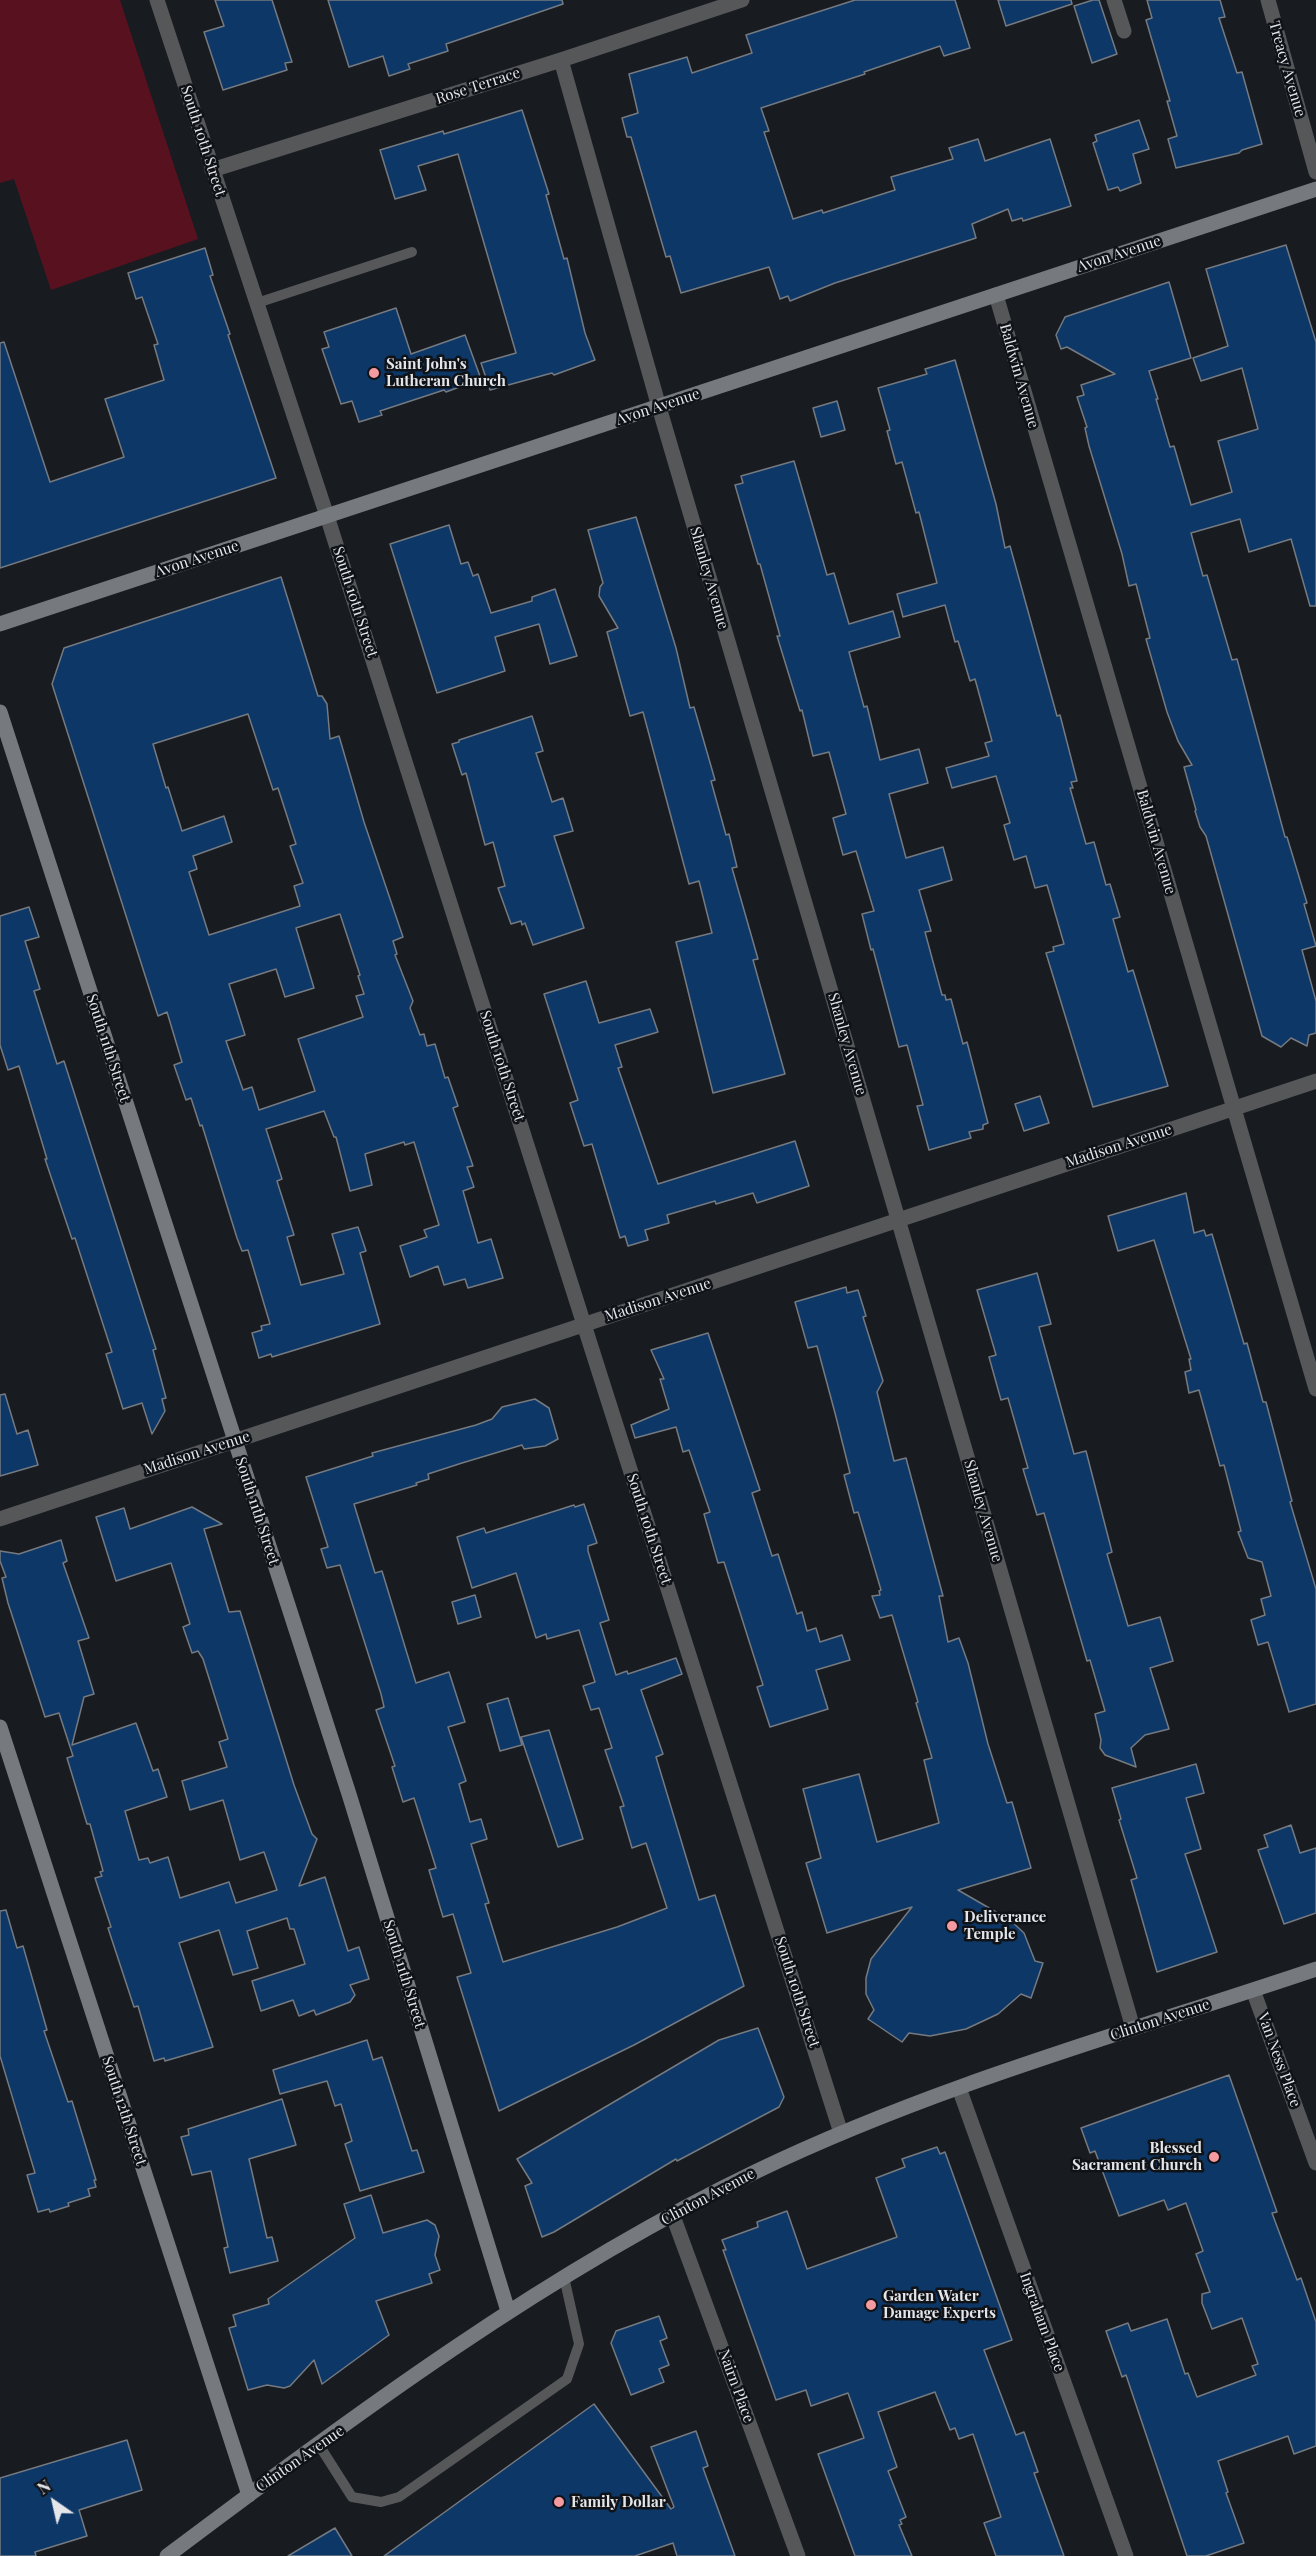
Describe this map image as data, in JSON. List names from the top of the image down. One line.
{"streets":{"street":["Treacy Avenue","Rose Terrace","South 10th Street","Avon Avenue","Baldwin Avenue","Shanley Avenue","South 11th Street","Madison Avenue","Clinton Avenue","Van Ness Place","South 12th Street","Ingraham Place","Nairn Place"]},"crossings":[["Rose Terrace","South 10th Street"],["Rose Terrace","Shanley Avenue"],["South 10th Street","Avon Avenue"],["South 10th Street","Madison Avenue"],["South 10th Street","Clinton Avenue"],["Avon Avenue","Baldwin Avenue"],["Avon Avenue","Shanley Avenue"],["Baldwin Avenue","Madison Avenue"],["Shanley Avenue","Madison Avenue"],["Shanley Avenue","Clinton Avenue"],["South 11th Street","Madison Avenue"],["South 11th Street","Clinton Avenue"],["Clinton Avenue","Van Ness Place"],["Clinton Avenue","South 12th Street"],["Clinton Avenue","Ingraham Place"],["Clinton Avenue","Nairn Place"]],"places":["Saint John's Lutheran Church","Deliverance Temple","Blessed Sacrament Church","Garden Water Damage Experts","Family Dollar"],"north":"top left"}
